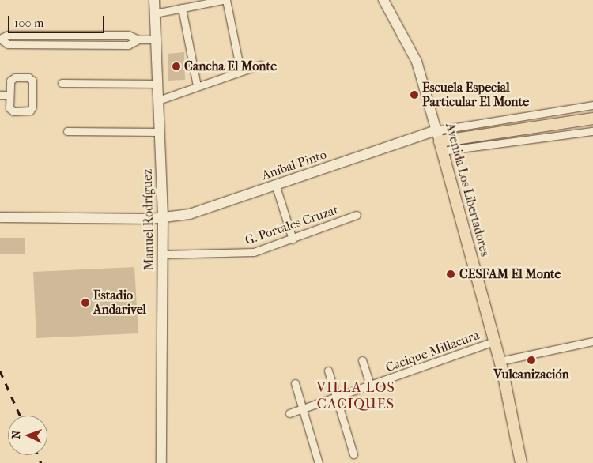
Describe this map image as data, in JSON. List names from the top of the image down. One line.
{"streets":{"main road":["Avenida Los Libertadores"],"street":["Aníbal Pinto","Manuel Rodríguez","G. Portales Cruzat","Cacique Millacura"]},"crossings":[["Aníbal Pinto","Avenida Los Libertadores"],["Aníbal Pinto","Manuel Rodríguez"],["Avenida Los Libertadores","Cacique Millacura"],["Manuel Rodríguez","G. Portales Cruzat"]],"districts":["VILLA LOS CACIQUES"],"places":["Cancha El Monte","Escuela Especial Particular El Monte","CESFAM El Monte","Estadio Andarivel","Vulcanización"],"scale_bar":"100 m","north":"left"}
